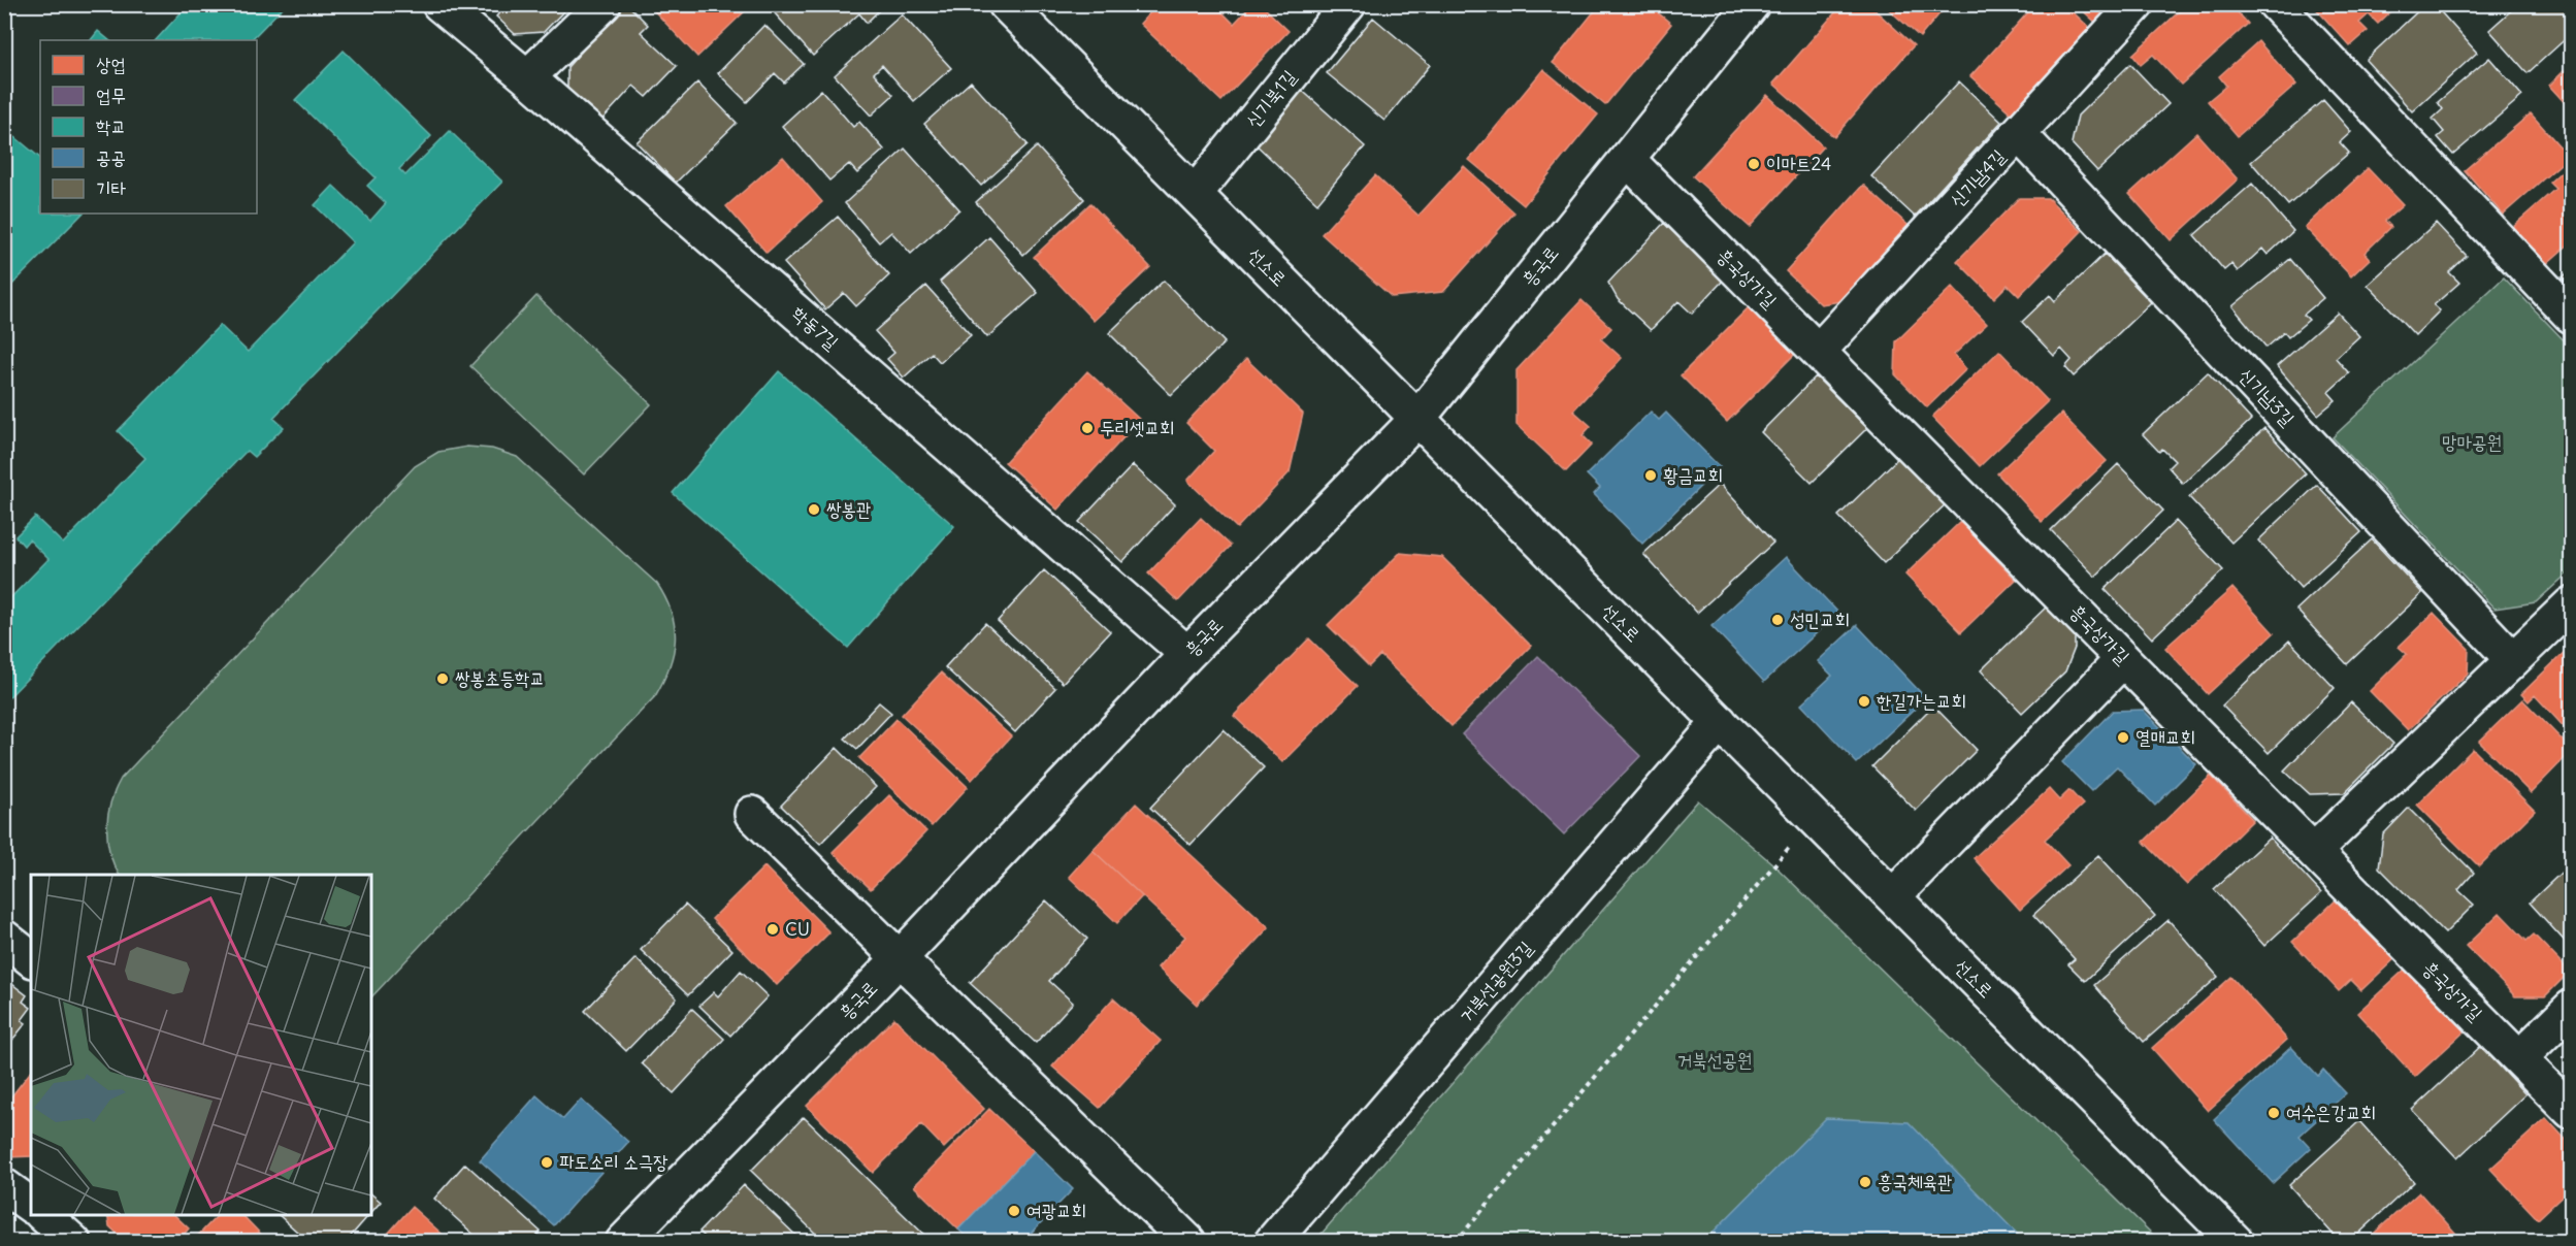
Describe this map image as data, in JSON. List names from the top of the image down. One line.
{"streets":{"street":["신기북1길","신기남4길","흥국로","선소로","흥국상가길","학동7길","신기남3길","거북선공원3길"]},"crossings":[["신기북1길","선소로"],["신기남4길","흥국상가길"],["신기남4길","신기남3길"],["흥국로","선소로"],["흥국로","흥국상가길"],["흥국로","학동7길"],["선소로","거북선공원3길"]],"parks":["망마공원","거북선공원"],"places":["이마트24","두리셋교회","황금교회","쌍봉관","성민교회","쌍봉초등학교","한길가는교회","열매교회","CU","여수은강교회","파도소리 소극장","흥국체육관","여광교회"],"legend":["상업","업무","학교","공공","기타"]}
